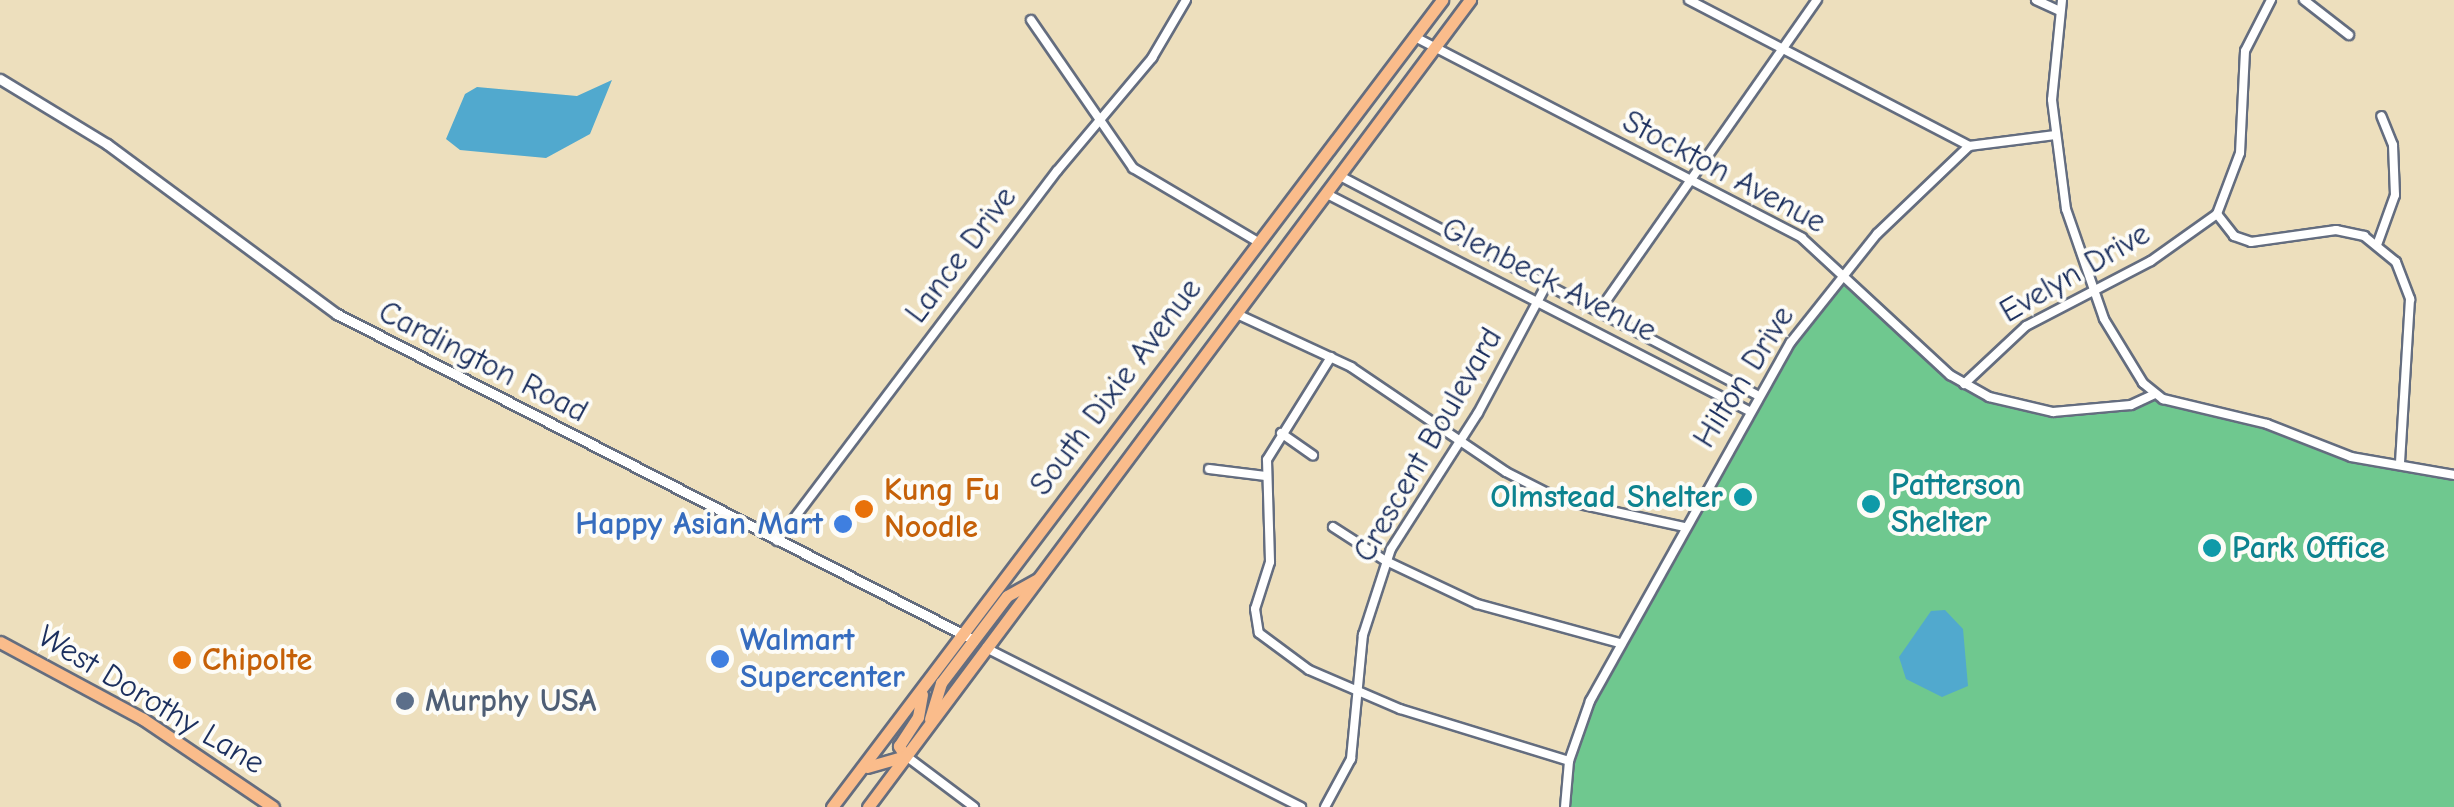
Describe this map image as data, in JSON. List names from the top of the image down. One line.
{"streets":{"main road":["South Dixie Avenue","West Dorothy Lane"],"street":["Stockton Avenue","Lance Drive","Evelyn Drive","Glenbeck Avenue","Cardington Road","Hilton Drive","Crescent Boulevard"]},"crossings":[["Stockton Avenue","Evelyn Drive"],["Stockton Avenue","Hilton Drive"],["Stockton Avenue","South Dixie Avenue"],["Lance Drive","Cardington Road"],["Glenbeck Avenue","Hilton Drive"],["Glenbeck Avenue","South Dixie Avenue"],["Glenbeck Avenue","Crescent Boulevard"],["Cardington Road","South Dixie Avenue"]],"places":["Olmstead Shelter","Patterson Shelter","Kung Fu Noodle","Happy Asian Mart","Park Office","Walmart Supercenter","Chipolte","Murphy USA"]}
